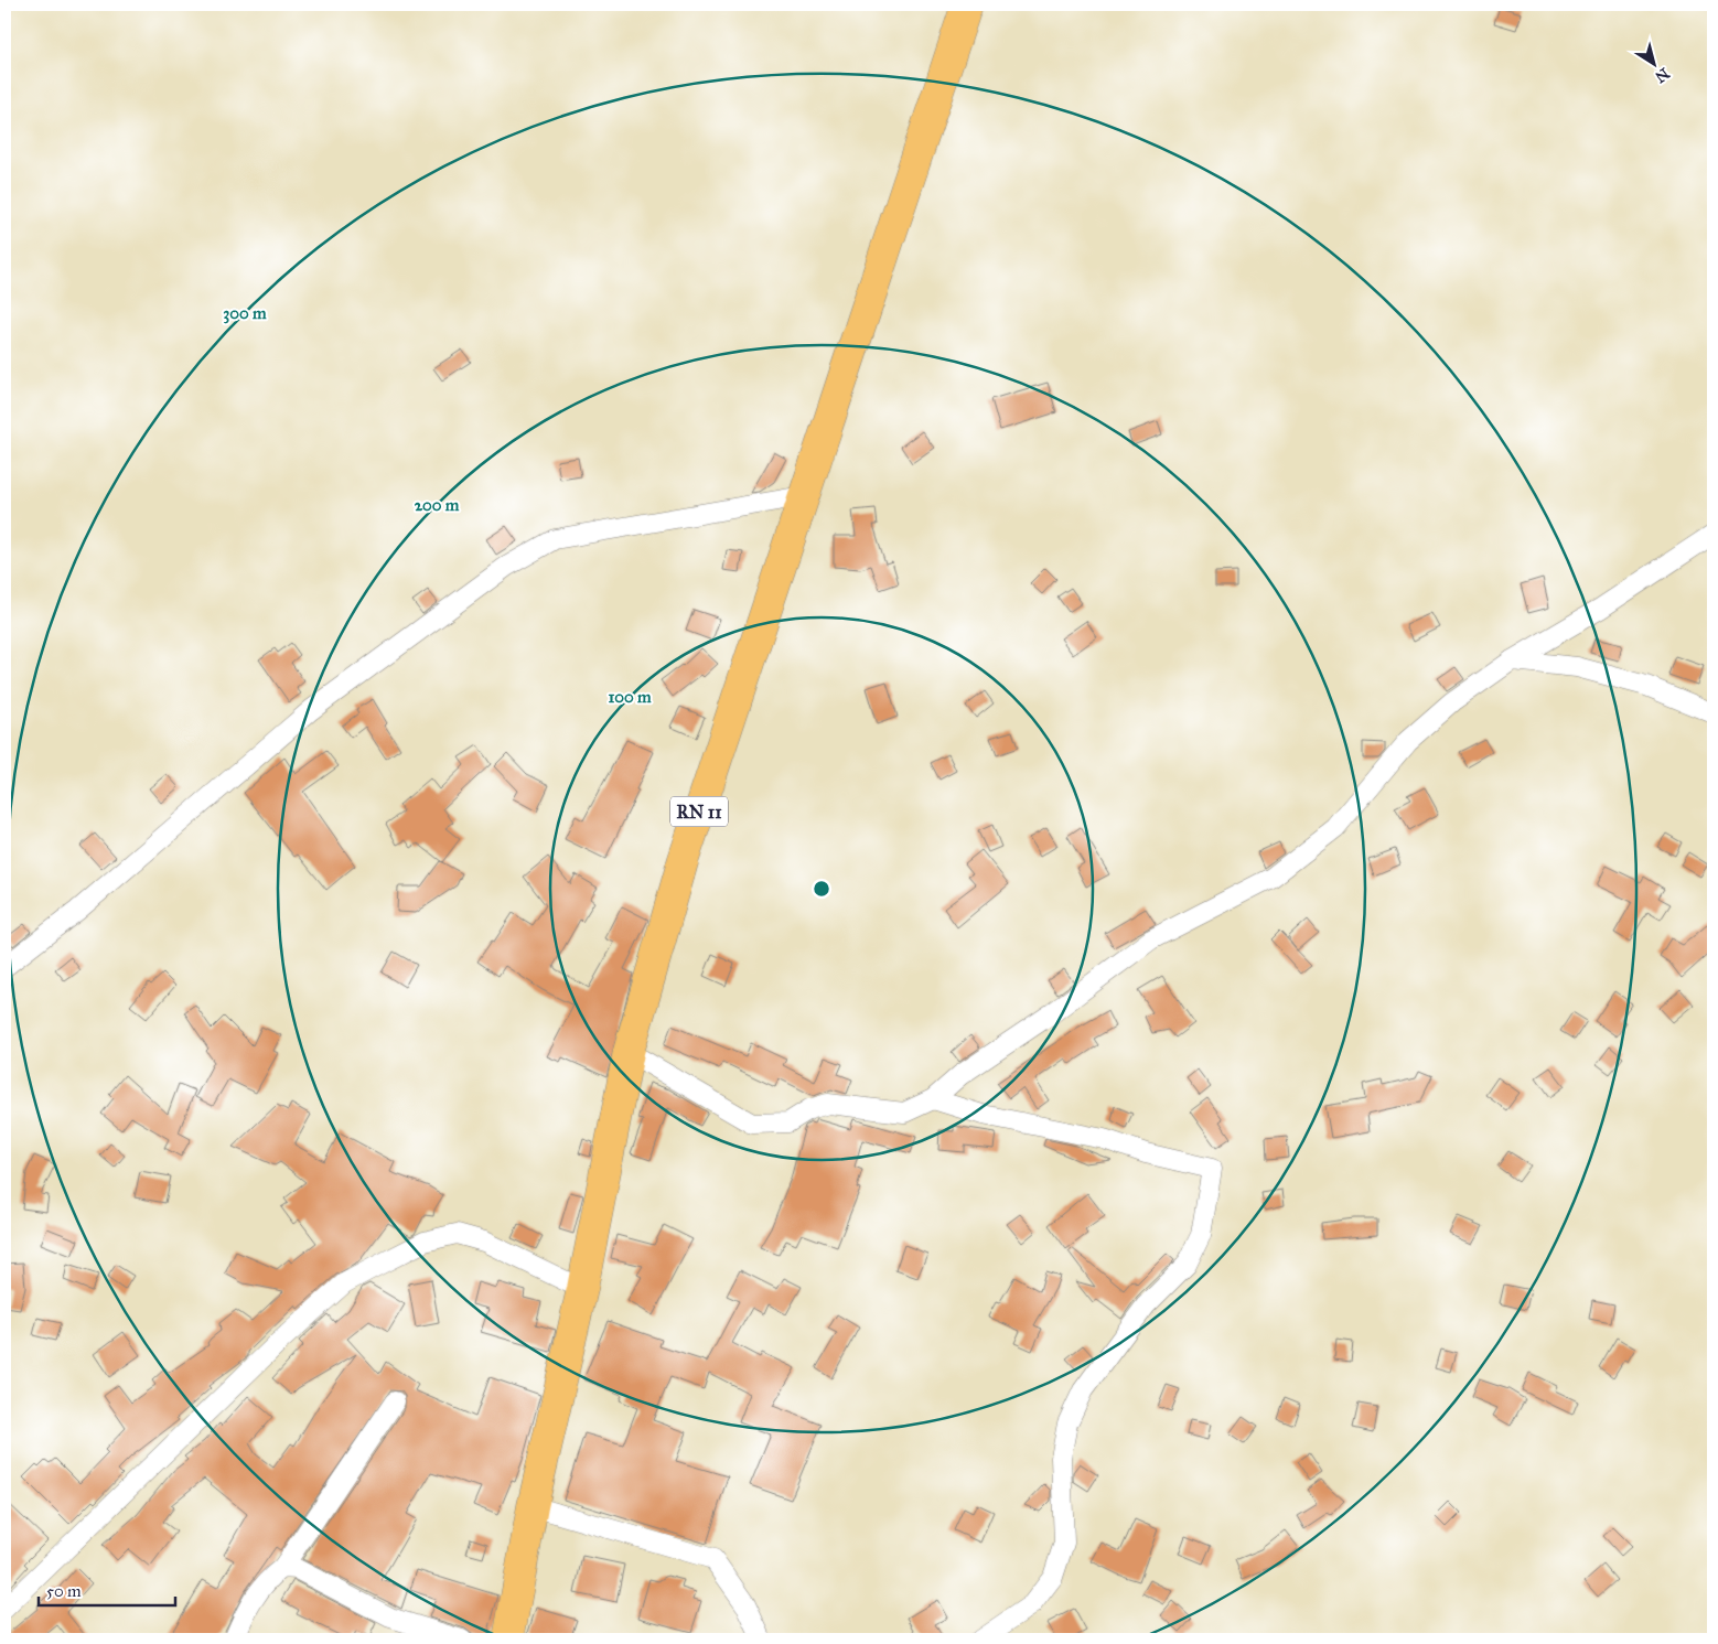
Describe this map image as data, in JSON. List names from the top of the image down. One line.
{"streets":{"main road":["RN 11"]},"scale_bar":"50 m","north":"bottom right","rings":["300 m","200 m","100 m"]}
